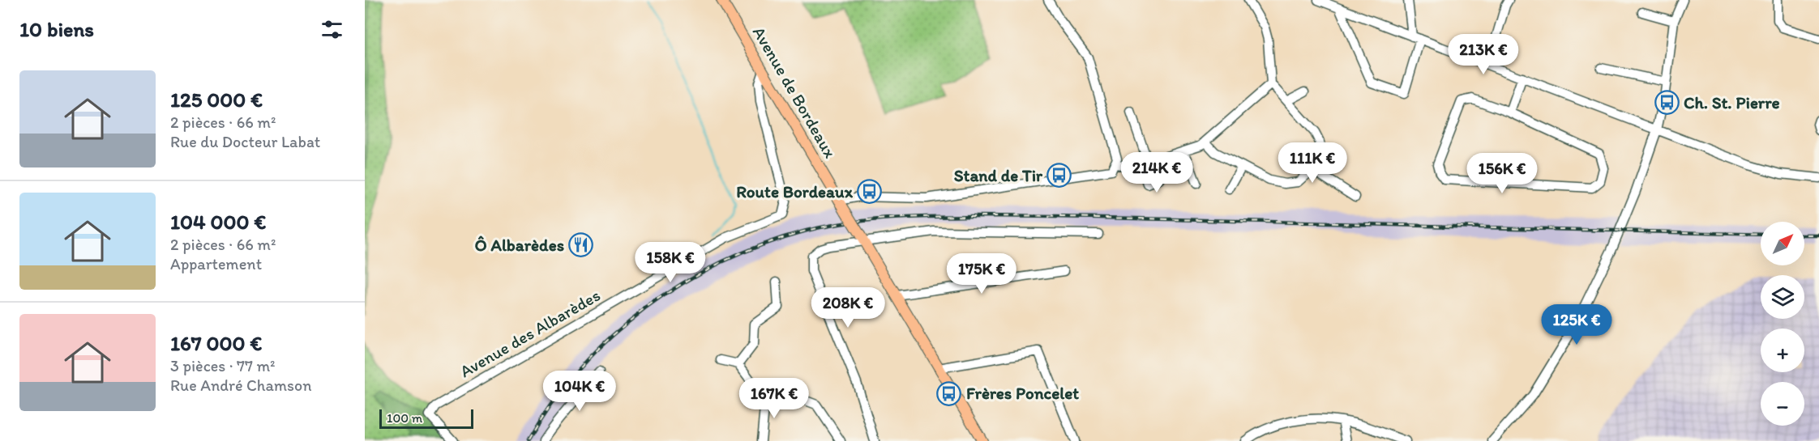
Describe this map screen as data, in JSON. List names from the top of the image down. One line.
{"streets":{"main road":["Avenue de Bordeaux"],"street":["Avenue des Albarèdes"]},"crossings":[["Avenue de Bordeaux","Avenue des Albarèdes"]],"places":{"bus stop":["Ch. St. Pierre","Stand de Tir","Route Bordeaux","Frères Poncelet"],"restaurant":["Ô Albarèdes"]},"scale_bar":"100 m","north":"top right","page":{"heading":"10 biens","price":["213K €","111K €","214K €","156K €","158K €","175K €","208K €","125K €","104K €","167K €"],"list":[{"name":"125 000 €","note":"2 pièces · 66 m² · Rue du Docteur Labat"},{"name":"104 000 €","note":"2 pièces · 66 m² · Appartement"},{"name":"167 000 €","note":"3 pièces · 77 m² · Rue André Chamson"}],"map_buttons":["+","−"],"scale":"100 m"}}
